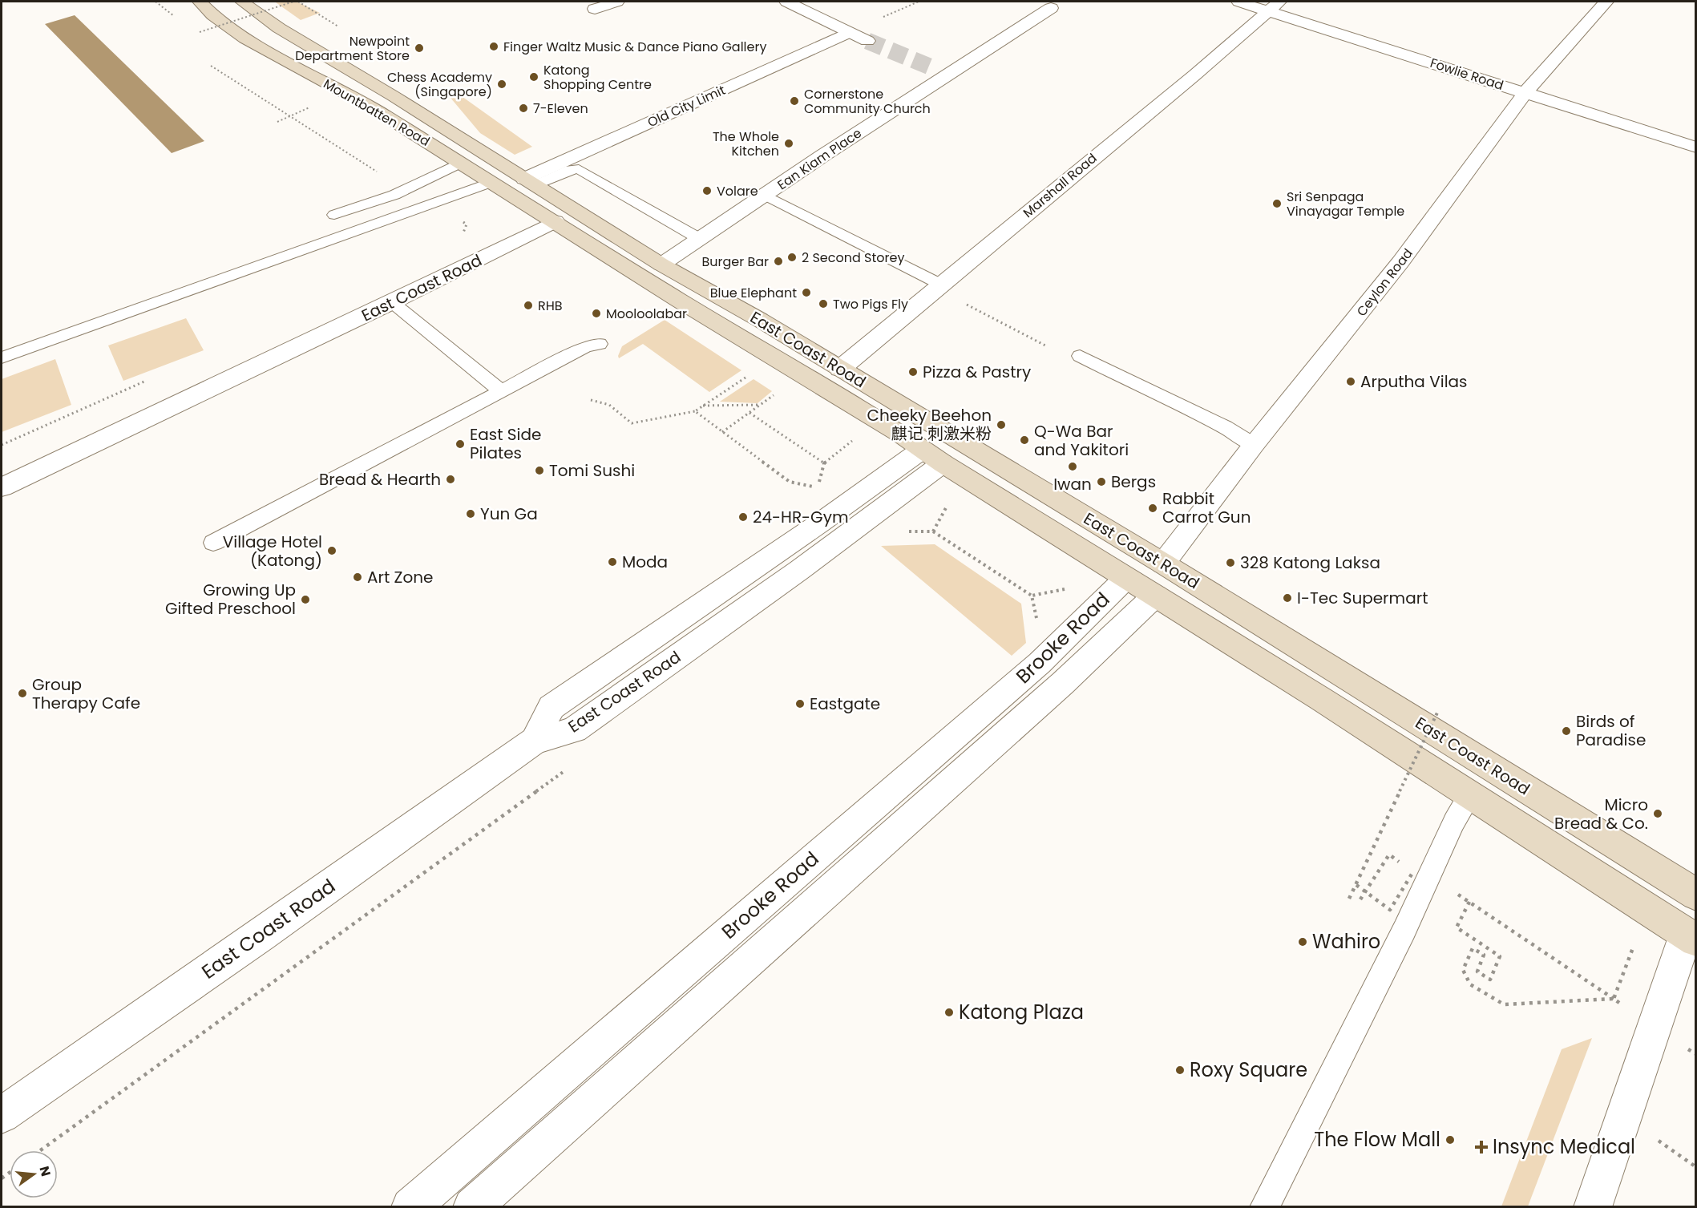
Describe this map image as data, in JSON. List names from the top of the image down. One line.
{"streets":{"main road":["Mountbatten Road","East Coast Road"],"street":["Fowlie Road","Old City Limit","Ean Kiam Place","Marshall Road","Ceylon Road","Brooke Road"]},"crossings":[["Fowlie Road","Marshall Road"],["Fowlie Road","Ceylon Road"],["Old City Limit","Mountbatten Road"],["Mountbatten Road","East Coast Road"],["Ean Kiam Place","East Coast Road"],["Marshall Road","East Coast Road"],["Ceylon Road","East Coast Road"],["East Coast Road","Brooke Road"]],"places":{"other":["Finger Waltz Music & Dance Piano Gallery","Newpoint Department Store","Katong Shopping Centre","Chess Academy (Singapore)","Cornerstone Community Church","7-Eleven","The Whole Kitchen","Volare","Sri Senpaga Vinayagar Temple","2 Second Storey","Burger Bar","Blue Elephant","Two Pigs Fly","RHB","Mooloolabar","Pizza & Pastry","Arputha Vilas","Cheeky Beehon 麒记 刺激米粉","Q-Wa Bar and Yakitori","East Side Pilates","Iwan","Tomi Sushi","Bread & Hearth","Bergs","Rabbit Carrot Gun","Yun Ga","24-HR-Gym","Village Hotel (Katong)","Moda","328 Katong Laksa","Art Zone","I-Tec Supermart","Growing Up Gifted Preschool","Group Therapy Cafe","Eastgate","Birds of Paradise","Micro Bread & Co.","Wahiro","Katong Plaza","Roxy Square","The Flow Mall"],"health":["Insync Medical"]},"north":"right"}
